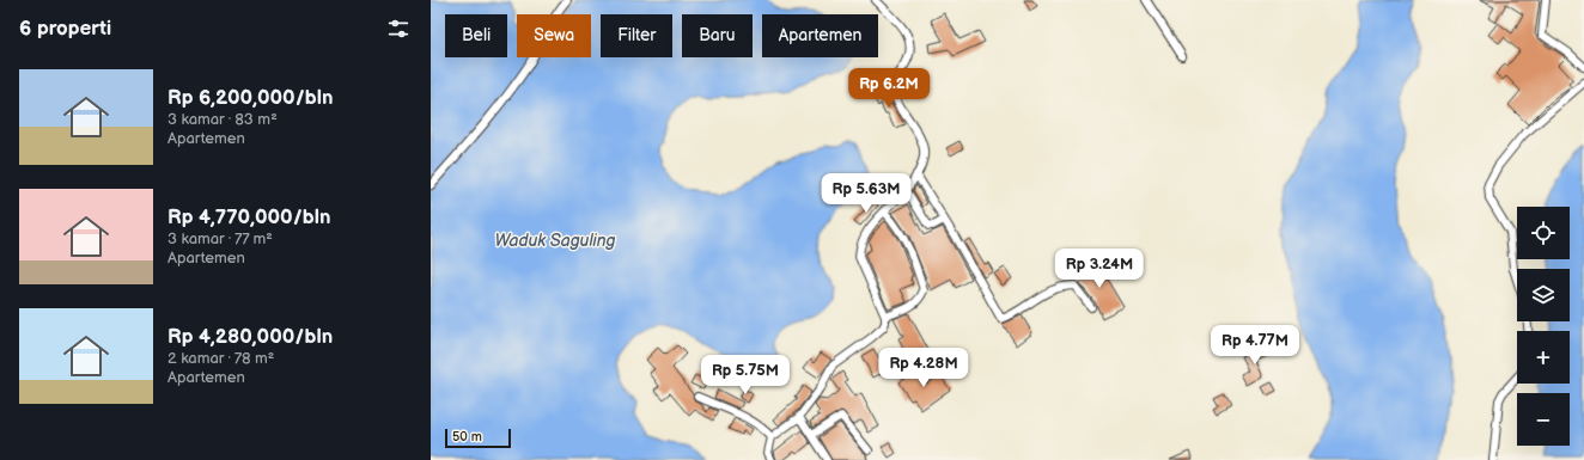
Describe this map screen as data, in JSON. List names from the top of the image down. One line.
{"water":["Waduk Saguling"],"scale_bar":"50 m","page":{"heading":"6 properti","chip":["Beli","Sewa","Filter","Baru","Apartemen"],"list":[{"name":"Rp 6,200,000/bln","note":"3 kamar · 83 m² · Apartemen"},{"name":"Rp 4,770,000/bln","note":"3 kamar · 77 m² · Apartemen"},{"name":"Rp 4,280,000/bln","note":"2 kamar · 78 m² · Apartemen"}],"price":["Rp 6.2M","Rp 5.63M","Rp 3.24M","Rp 4.77M","Rp 4.28M","Rp 5.75M"],"map_buttons":["+","−"],"scale":"50 m"}}
